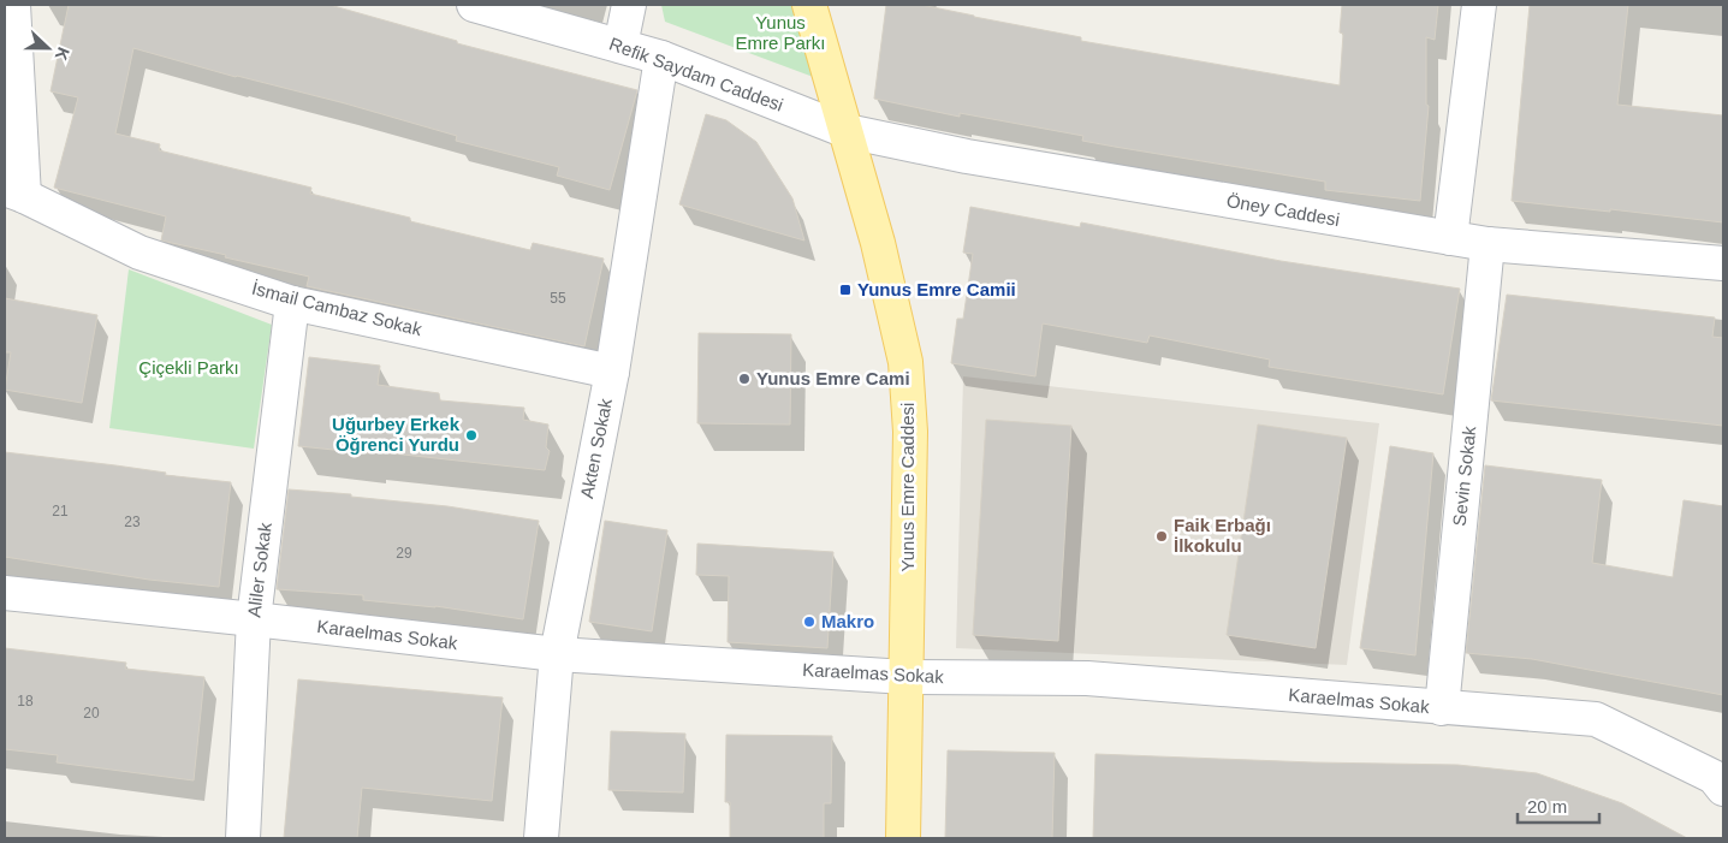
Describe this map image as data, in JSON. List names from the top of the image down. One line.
{"streets":{"main road":["Yunus Emre Caddesi"],"street":["Refik Saydam Caddesi","Öney Caddesi","İsmail Cambaz Sokak","Akten Sokak","Sevin Sokak","Aliler Sokak","Karaelmas Sokak"]},"crossings":[["Refik Saydam Caddesi","Öney Caddesi"],["Refik Saydam Caddesi","Akten Sokak"],["Refik Saydam Caddesi","Yunus Emre Caddesi"],["Öney Caddesi","Sevin Sokak"],["Öney Caddesi","Yunus Emre Caddesi"],["İsmail Cambaz Sokak","Akten Sokak"],["İsmail Cambaz Sokak","Aliler Sokak"],["Akten Sokak","Karaelmas Sokak"],["Sevin Sokak","Karaelmas Sokak"],["Yunus Emre Caddesi","Karaelmas Sokak"],["Aliler Sokak","Karaelmas Sokak"]],"parks":["Yunus Emre Parkı","Çiçekli Parkı"],"places":{"transit":["Yunus Emre Camii"],"other":["Yunus Emre Cami","Uğurbey Erkek Öğrenci Yurdu","Faik Erbağı İlkokulu","Makro"]},"house_numbers":["55","21","23","29","18","20"],"scale_bar":"20 m","north":"right"}
